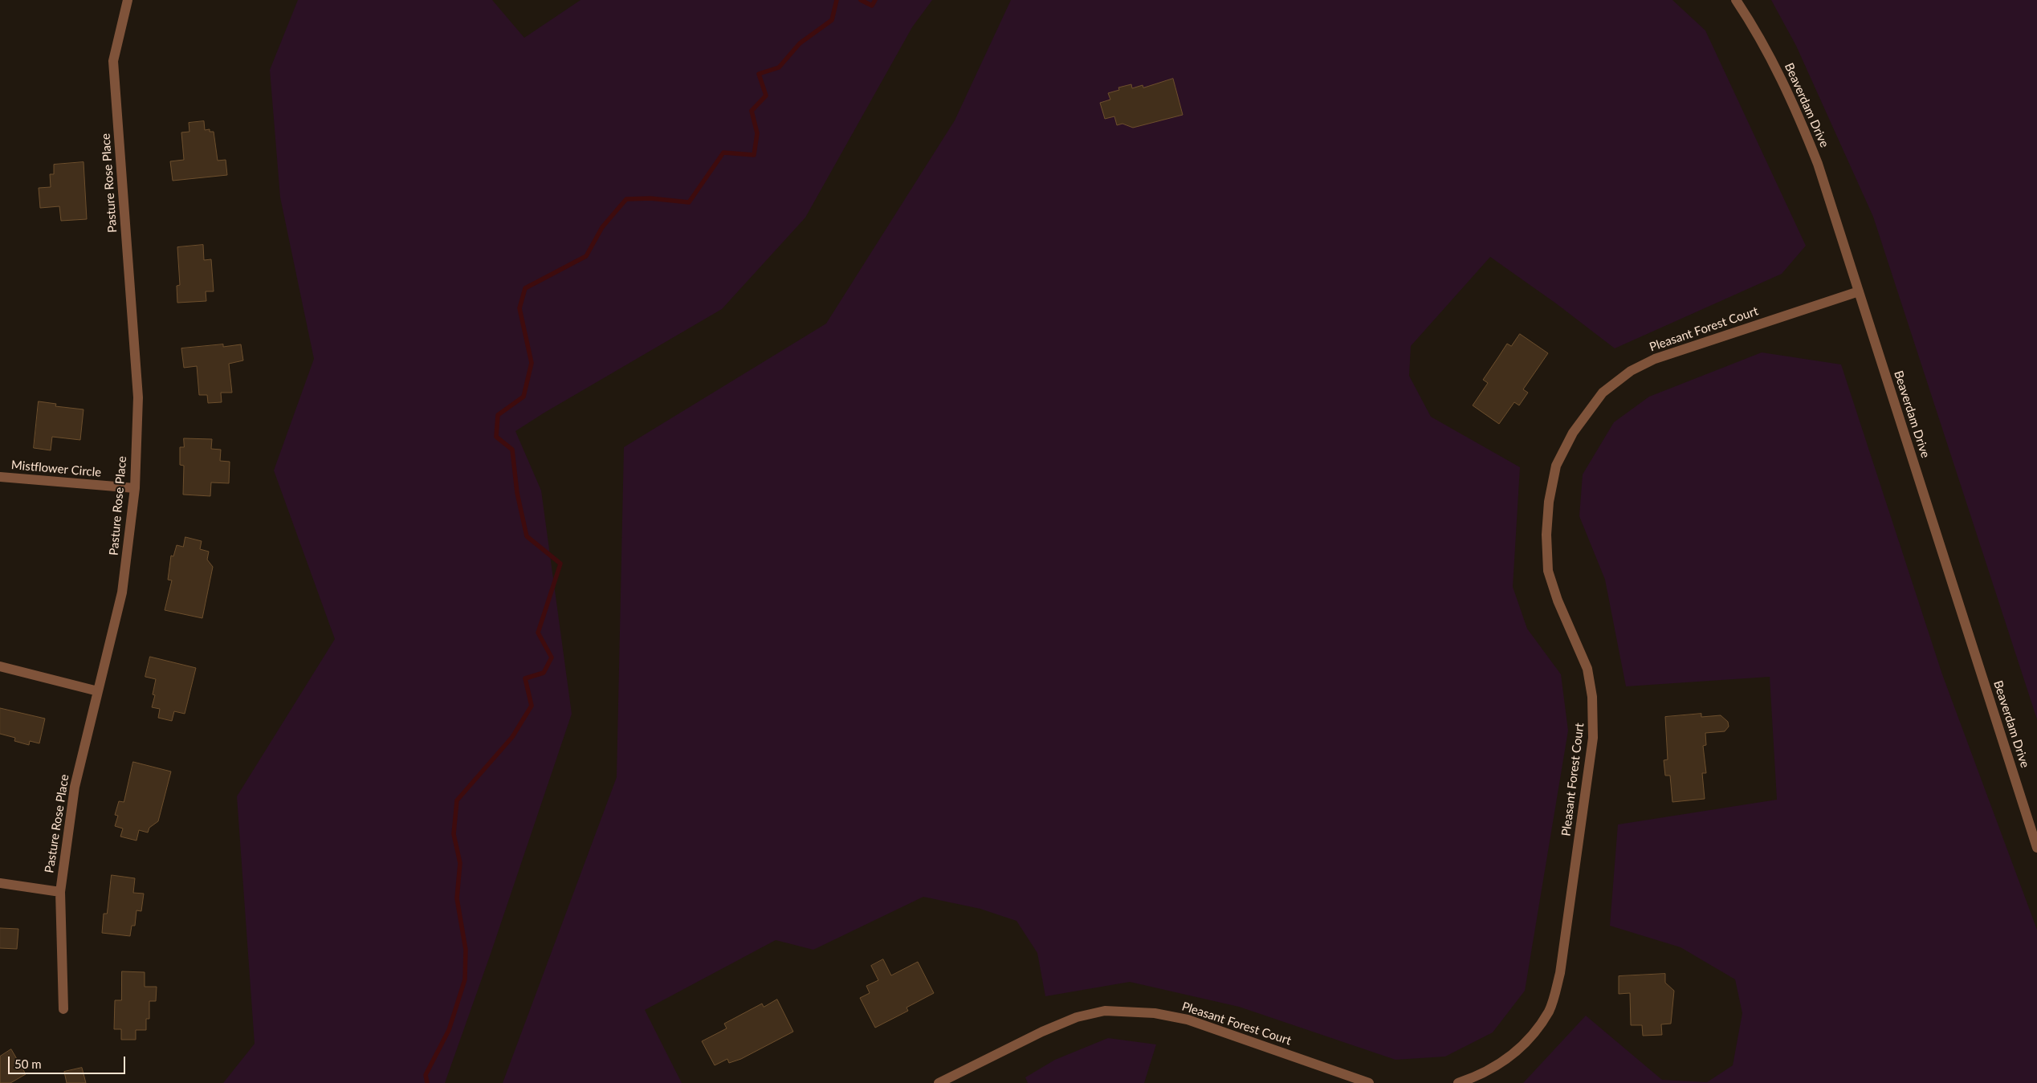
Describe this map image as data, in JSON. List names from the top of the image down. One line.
{"streets":{"street":["Beaverdam Drive","Pasture Rose Place","Pleasant Forest Court","Mistflower Circle"]},"crossings":[["Beaverdam Drive","Pleasant Forest Court"],["Pasture Rose Place","Mistflower Circle"]],"scale_bar":"50 m"}
